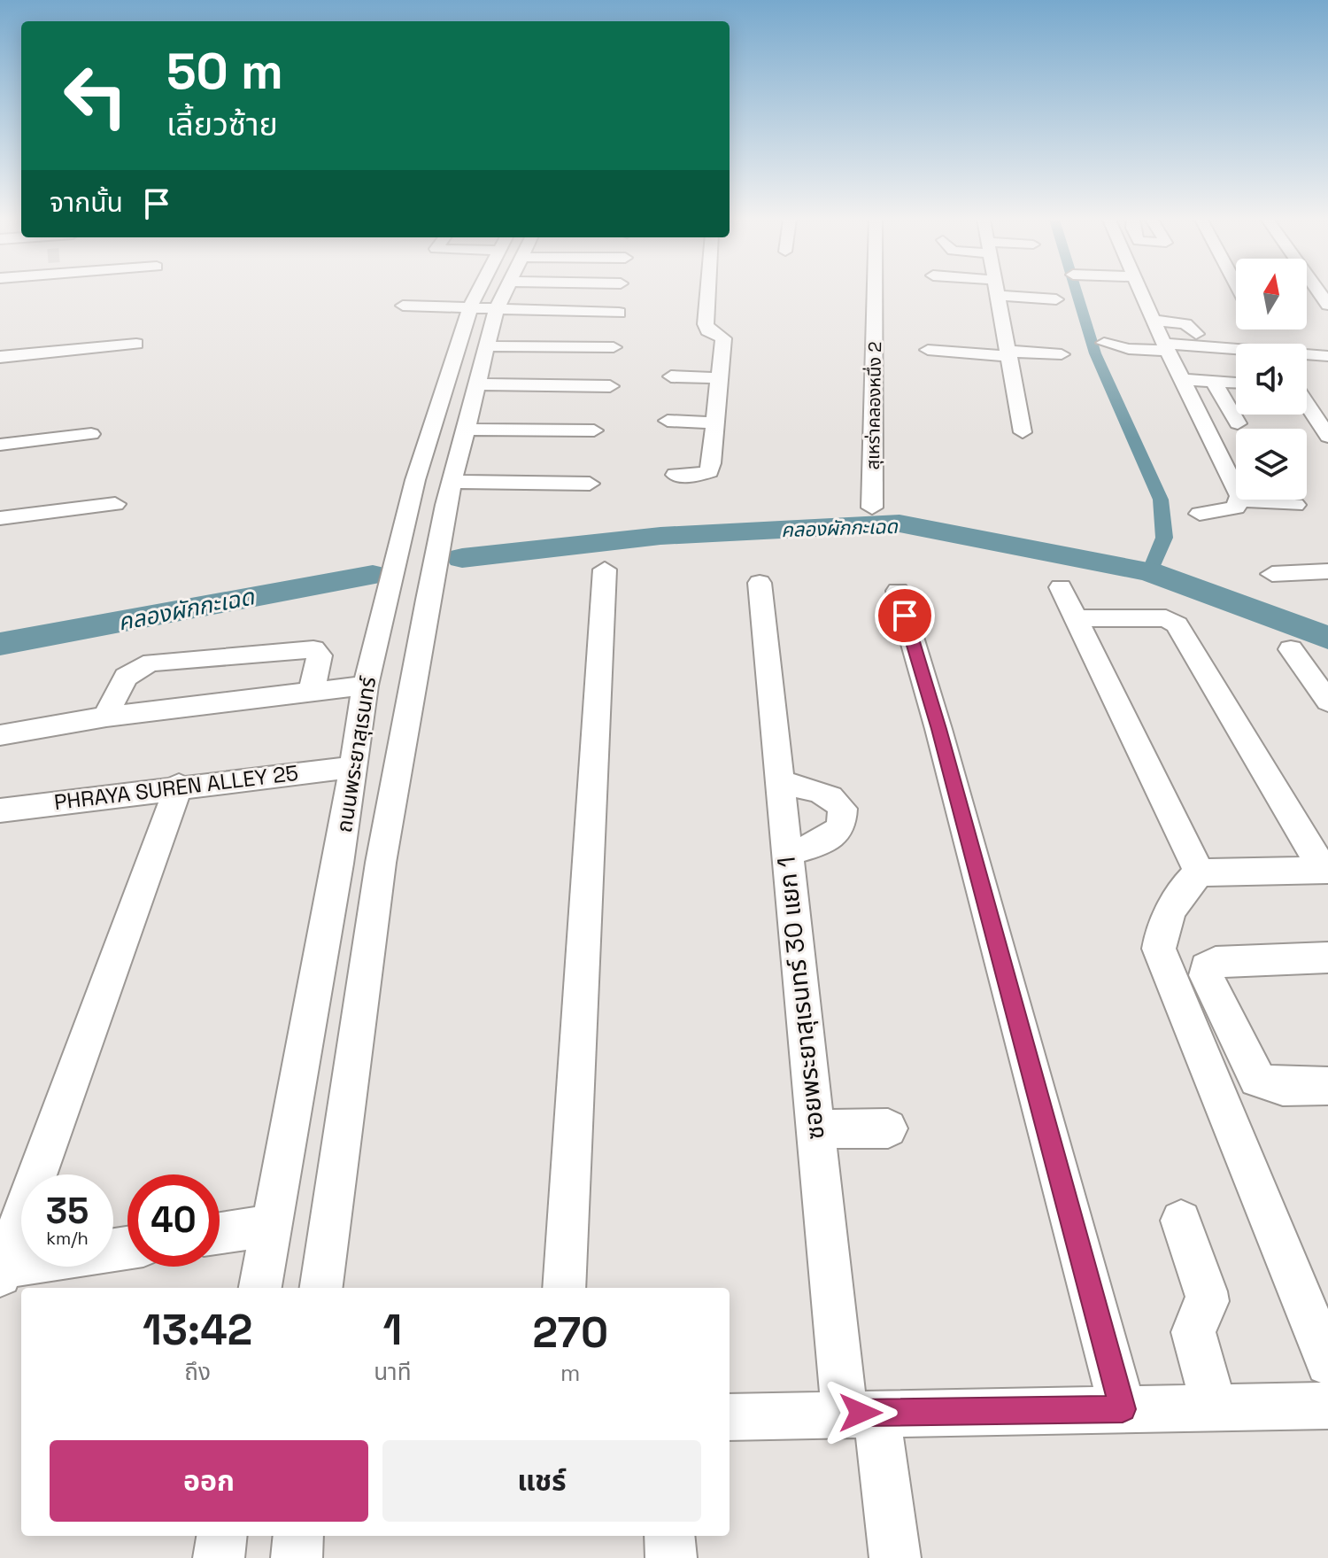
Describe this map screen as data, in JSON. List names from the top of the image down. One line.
{"streets":{"street":["สุเหร่าคลองหนึ่ง 2","ถนนพระยาสุเรนทร์","PHRAYA SUREN ALLEY 25","ซอยพระยาสุเรนทร์ 30 แยก 1"]},"crossings":[["ถนนพระยาสุเรนทร์","PHRAYA SUREN ALLEY 25"]],"water":["คลองผักกะเฉด"],"north":"top","page":{"turn":["50 m","เลี้ยวซ้าย"],"then":"จากนั้น","speed":"35 km/h","limit":"40","eta":["13:42","ถึง","1","นาที","270","m"],"buttons":["ออก","แชร์"]}}
